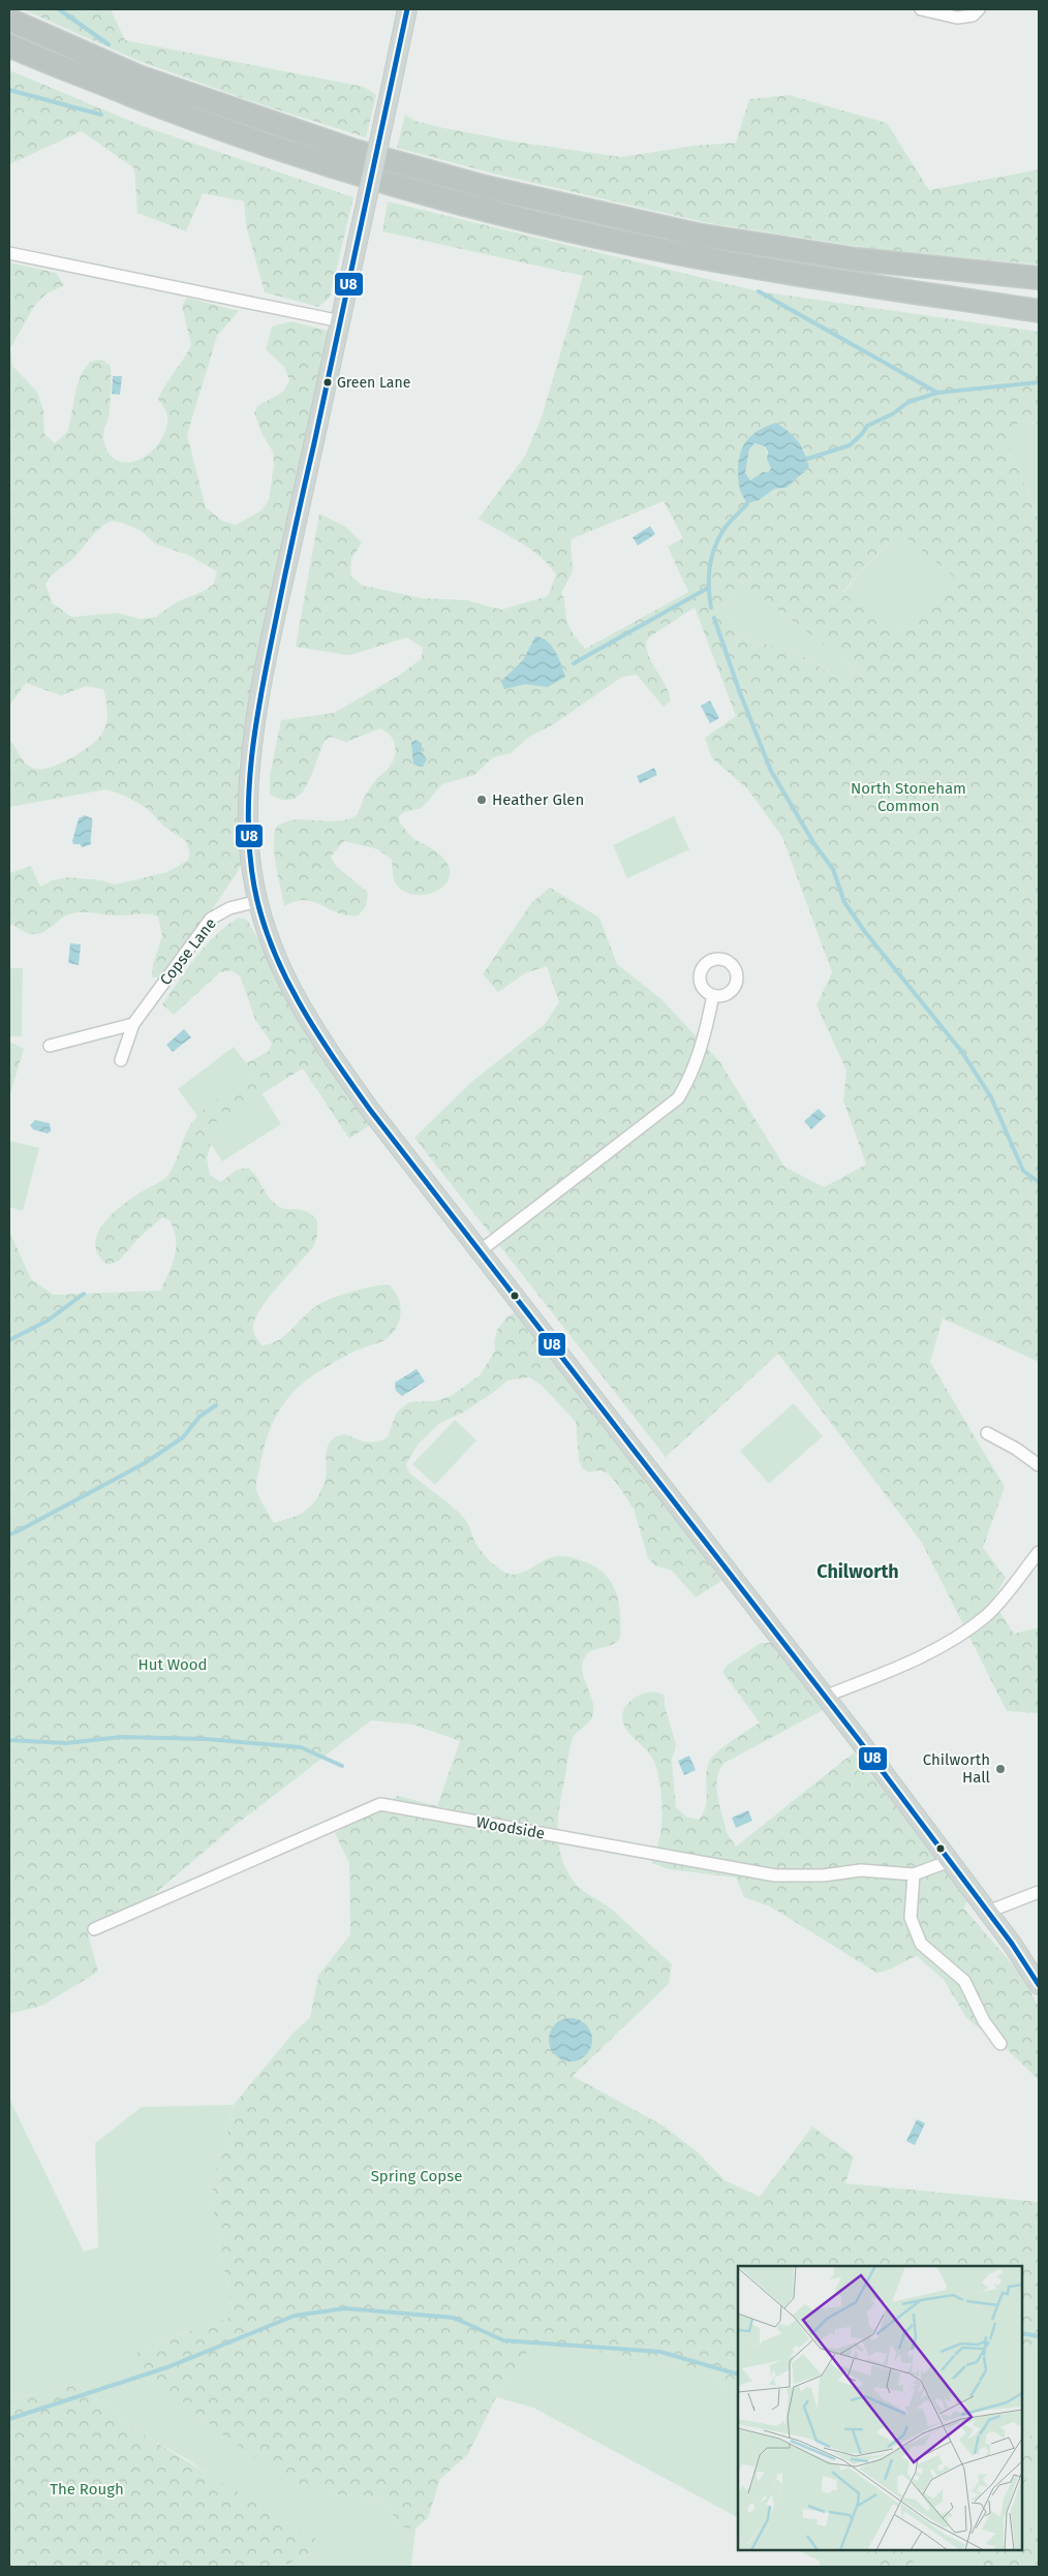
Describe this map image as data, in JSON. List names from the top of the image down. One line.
{"streets":{"street":["Copse Lane","Woodside"]},"districts":["Chilworth"],"parks":["North Stoneham Common","Hut Wood","Spring Copse","The Rough"],"places":["Green Lane","Heather Glen","Chilworth Hall"],"lines":["transit line U8"]}
